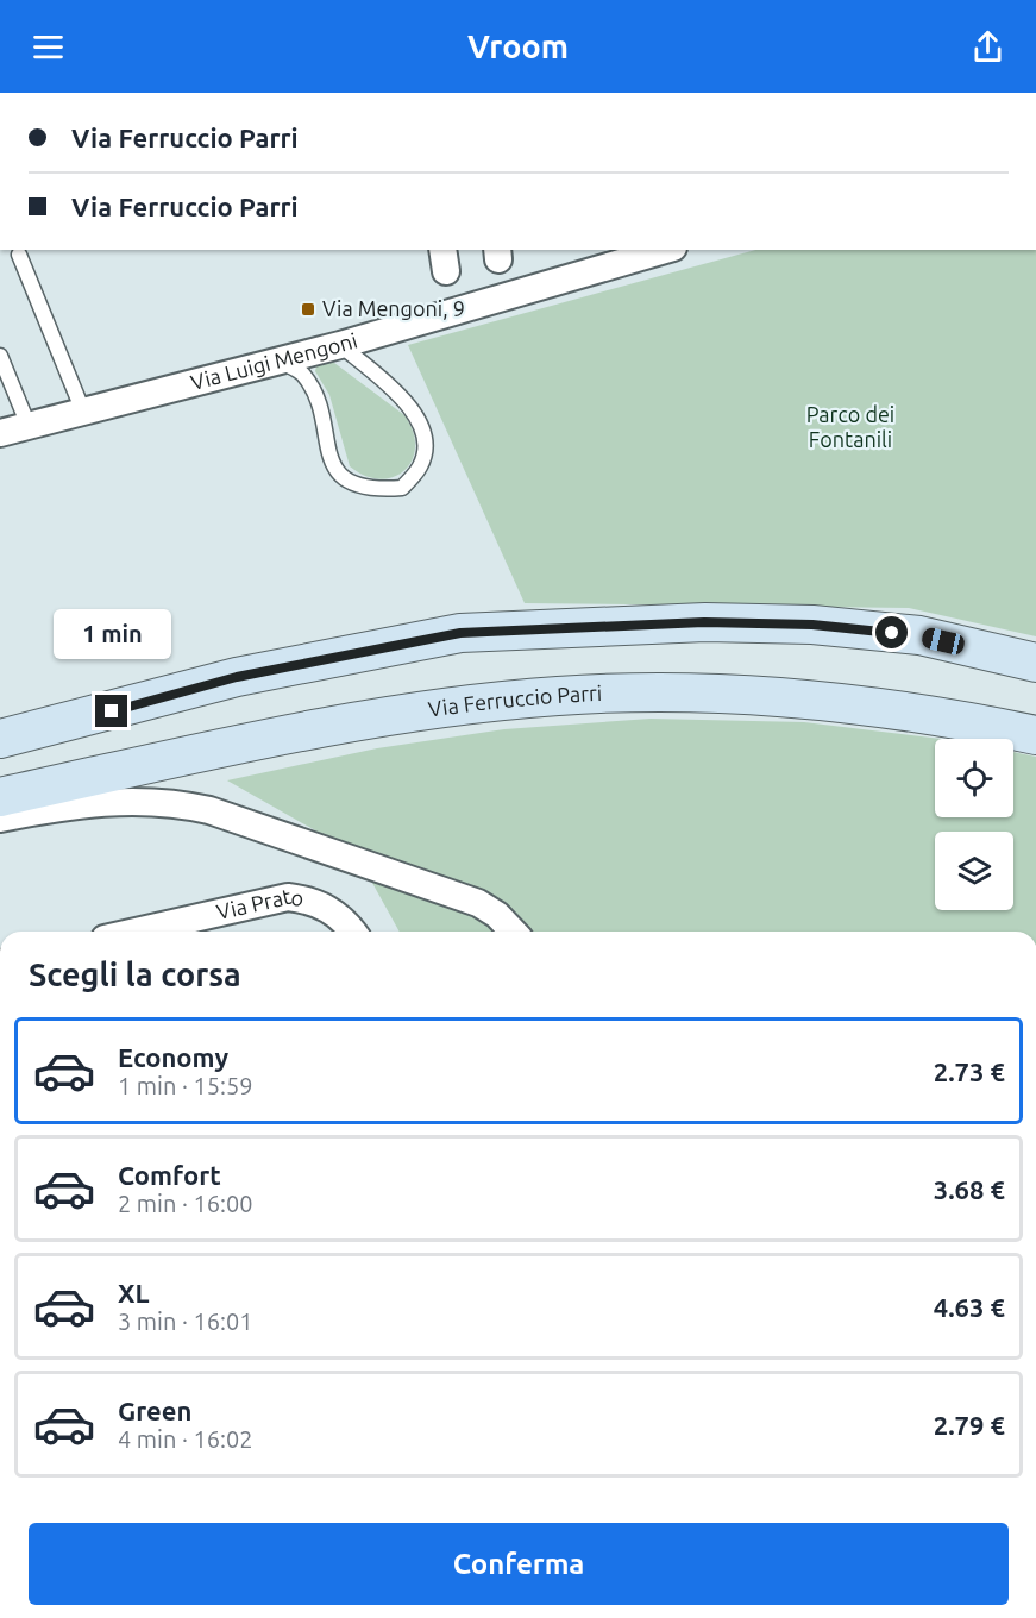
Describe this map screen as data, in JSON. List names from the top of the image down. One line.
{"streets":{"main road":["Via Ferruccio Parri"],"street":["Via Luigi Mengoni","Via Prato"]},"parks":["Parco dei Fontanili"],"places":{"transit":["Via Mengoni, 9"]},"page":{"header":"Vroom","banner":["Via Ferruccio Parri","Via Ferruccio Parri"],"bubble":"1 min","heading":"Scegli la corsa","list":[{"name":"Economy","note":"1 min · 15:59","value":"2.73 €"},{"name":"Comfort","note":"2 min · 16:00","value":"3.68 €"},{"name":"XL","note":"3 min · 16:01","value":"4.63 €"},{"name":"Green","note":"4 min · 16:02","value":"2.79 €"}],"buttons":"Conferma"}}
